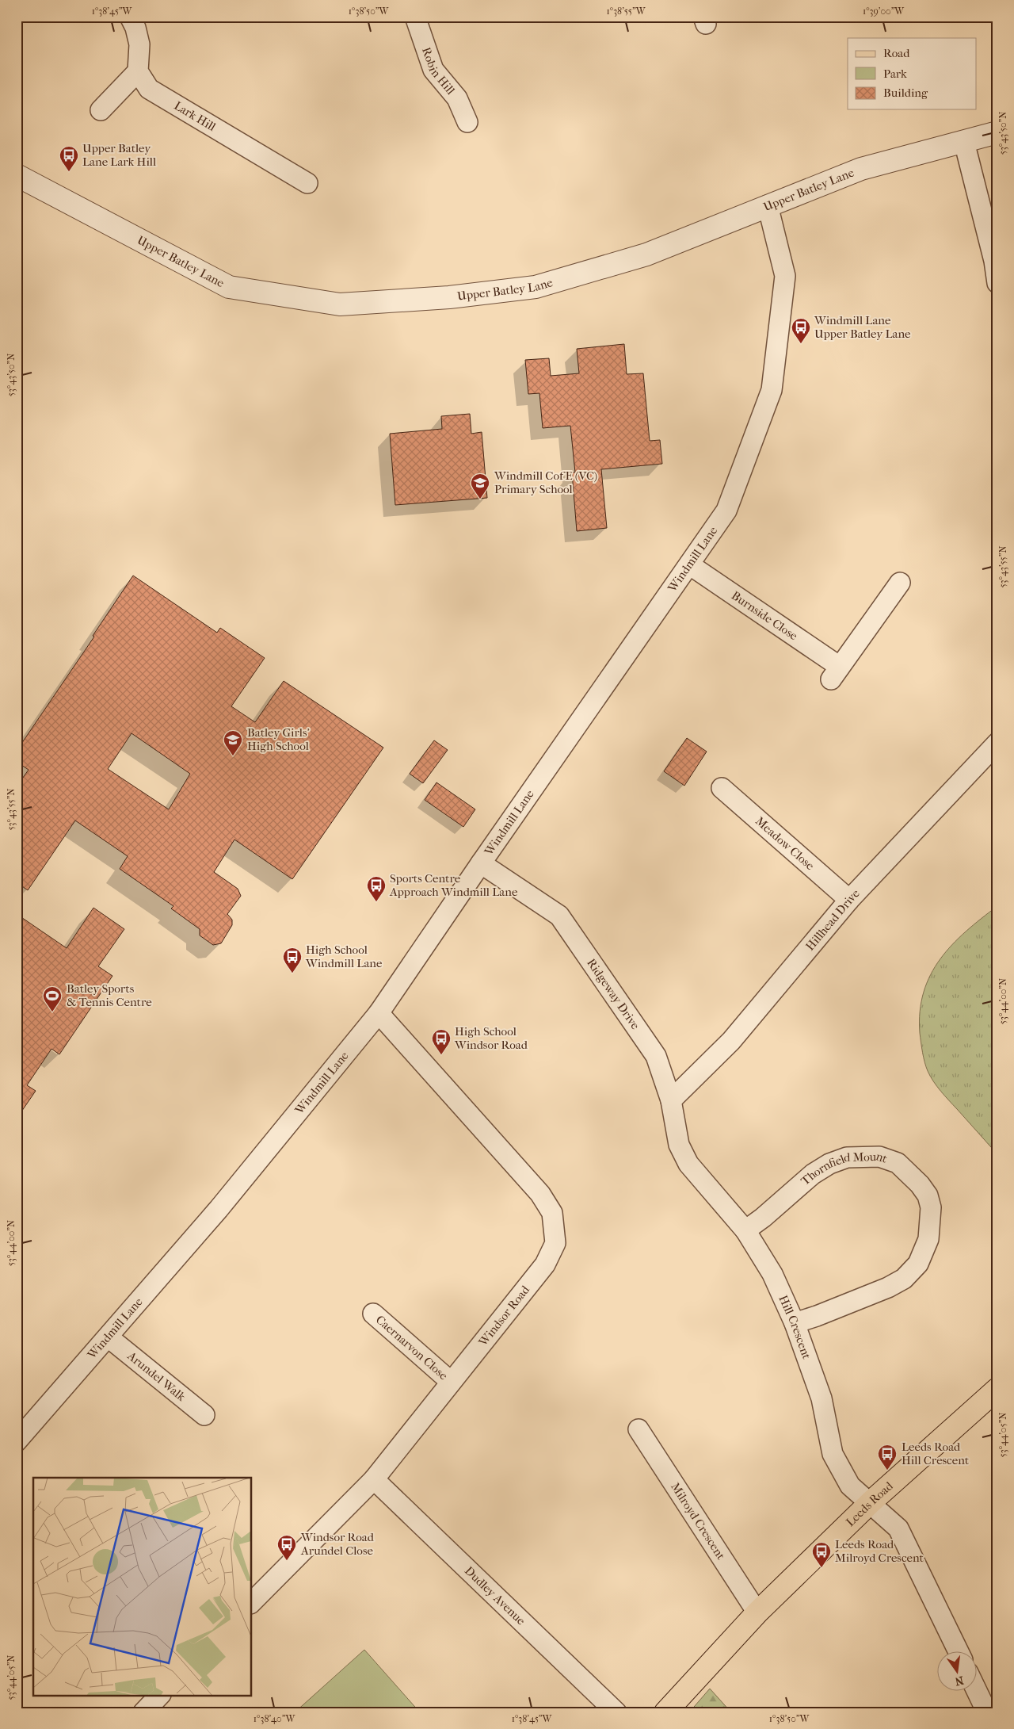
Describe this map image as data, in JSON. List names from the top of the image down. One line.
{"streets":{"main road":["Leeds Road"],"street":["Robin Hill","Lark Hill","Upper Batley Lane","Windmill Lane","Burnside Close","Meadow Close","Hillhead Drive","Ridgeway Drive","Thornfield Mount","Windsor Road","Hill Crescent","Caernarvon Close","Arundel Walk","Milroyd Crescent","Dudley Avenue"]},"crossings":[["Upper Batley Lane","Windmill Lane"],["Windmill Lane","Burnside Close"],["Windmill Lane","Ridgeway Drive"],["Windmill Lane","Windsor Road"],["Windmill Lane","Arundel Walk"],["Meadow Close","Hillhead Drive"],["Hillhead Drive","Ridgeway Drive"],["Ridgeway Drive","Hill Crescent"],["Thornfield Mount","Hill Crescent"],["Windsor Road","Caernarvon Close"],["Windsor Road","Dudley Avenue"],["Hill Crescent","Leeds Road"],["Leeds Road","Milroyd Crescent"]],"places":{"bus stop":["Upper Batley Lane Lark Hill","Windmill Lane Upper Batley Lane","Sports Centre Approach Windmill Lane","High School Windmill Lane","High School Windsor Road","Leeds Road Hill Crescent","Windsor Road Arundel Close","Leeds Road Milroyd Crescent"],"school or university":["Windmill CofE (VC) Primary School","Batley Girls' High School"],"sports":["Batley Sports & Tennis Centre"]},"legend":["Road","Park","Building"],"north":"bottom","coordinates":["1°38'45\"W","1°38'50\"W","1°38'55\"W","1°39'00\"W","53°43'50\"N","53°43'55\"N","53°44'00\"N","53°44'05\"N","1°38'40\"W"]}
